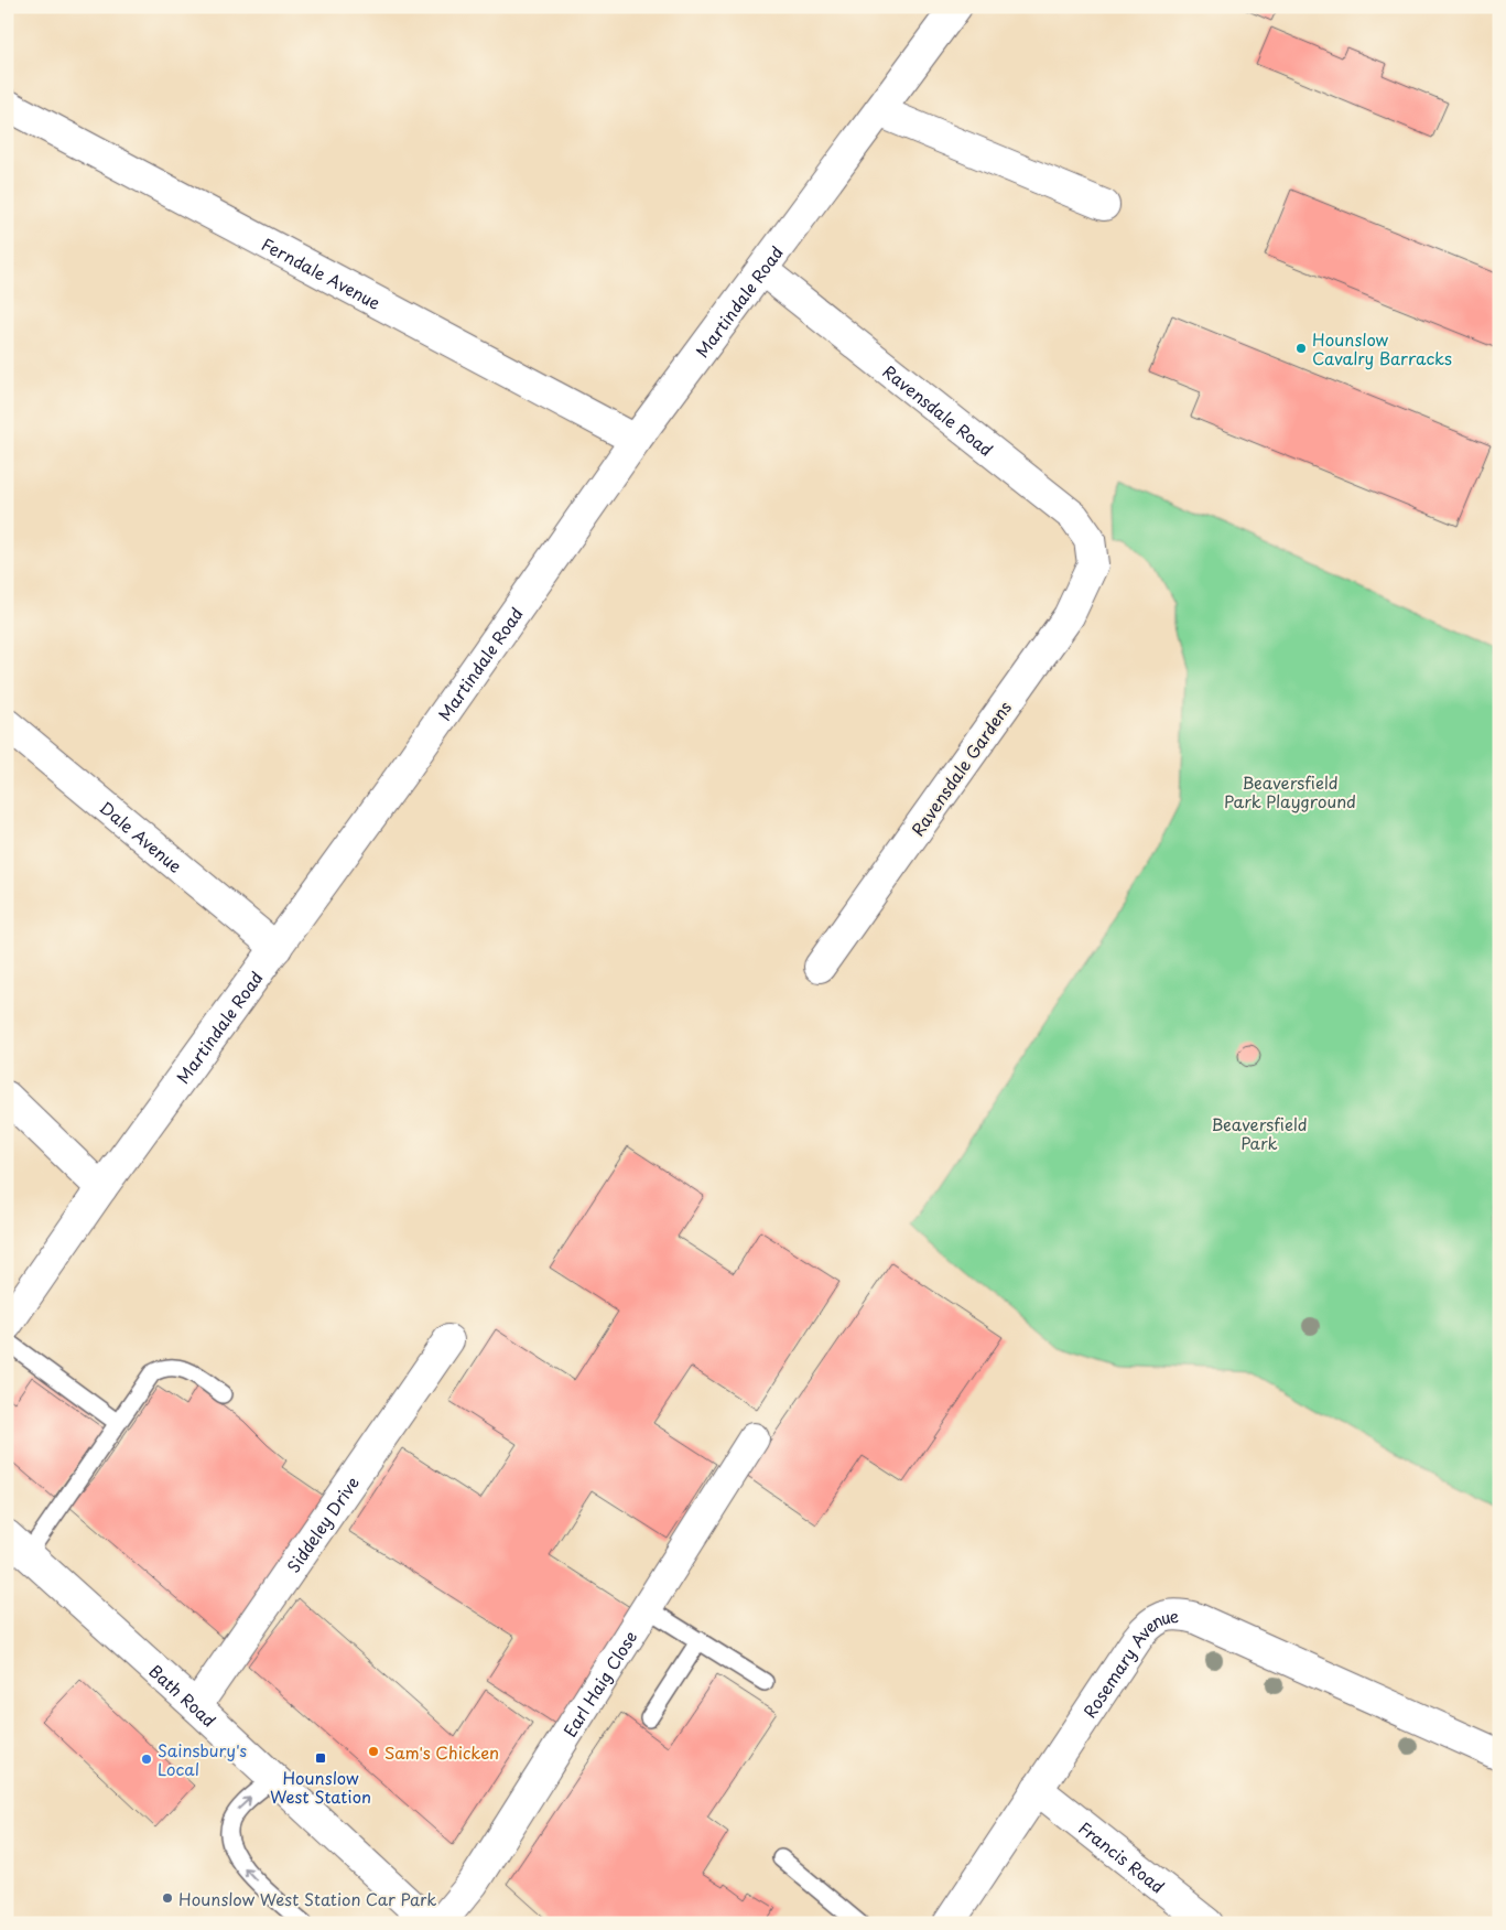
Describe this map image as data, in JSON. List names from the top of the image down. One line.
{"streets":{"street":["Ferndale Avenue","Martindale Road","Ravensdale Road","Ravensdale Gardens","Dale Avenue","Siddeley Drive","Rosemary Avenue","Earl Haig Close","Bath Road","Francis Road"]},"crossings":[["Ferndale Avenue","Martindale Road"],["Martindale Road","Ravensdale Road"],["Martindale Road","Dale Avenue"],["Ravensdale Road","Ravensdale Gardens"],["Siddeley Drive","Bath Road"],["Rosemary Avenue","Francis Road"]],"parks":["Beaversfield Park Playground","Beaversfield Park"],"places":{"other":["Hounslow Cavalry Barracks","Sam's Chicken","Sainsbury's Local","Hounslow West Station Car Park"],"transit":["Hounslow West Station"]}}
